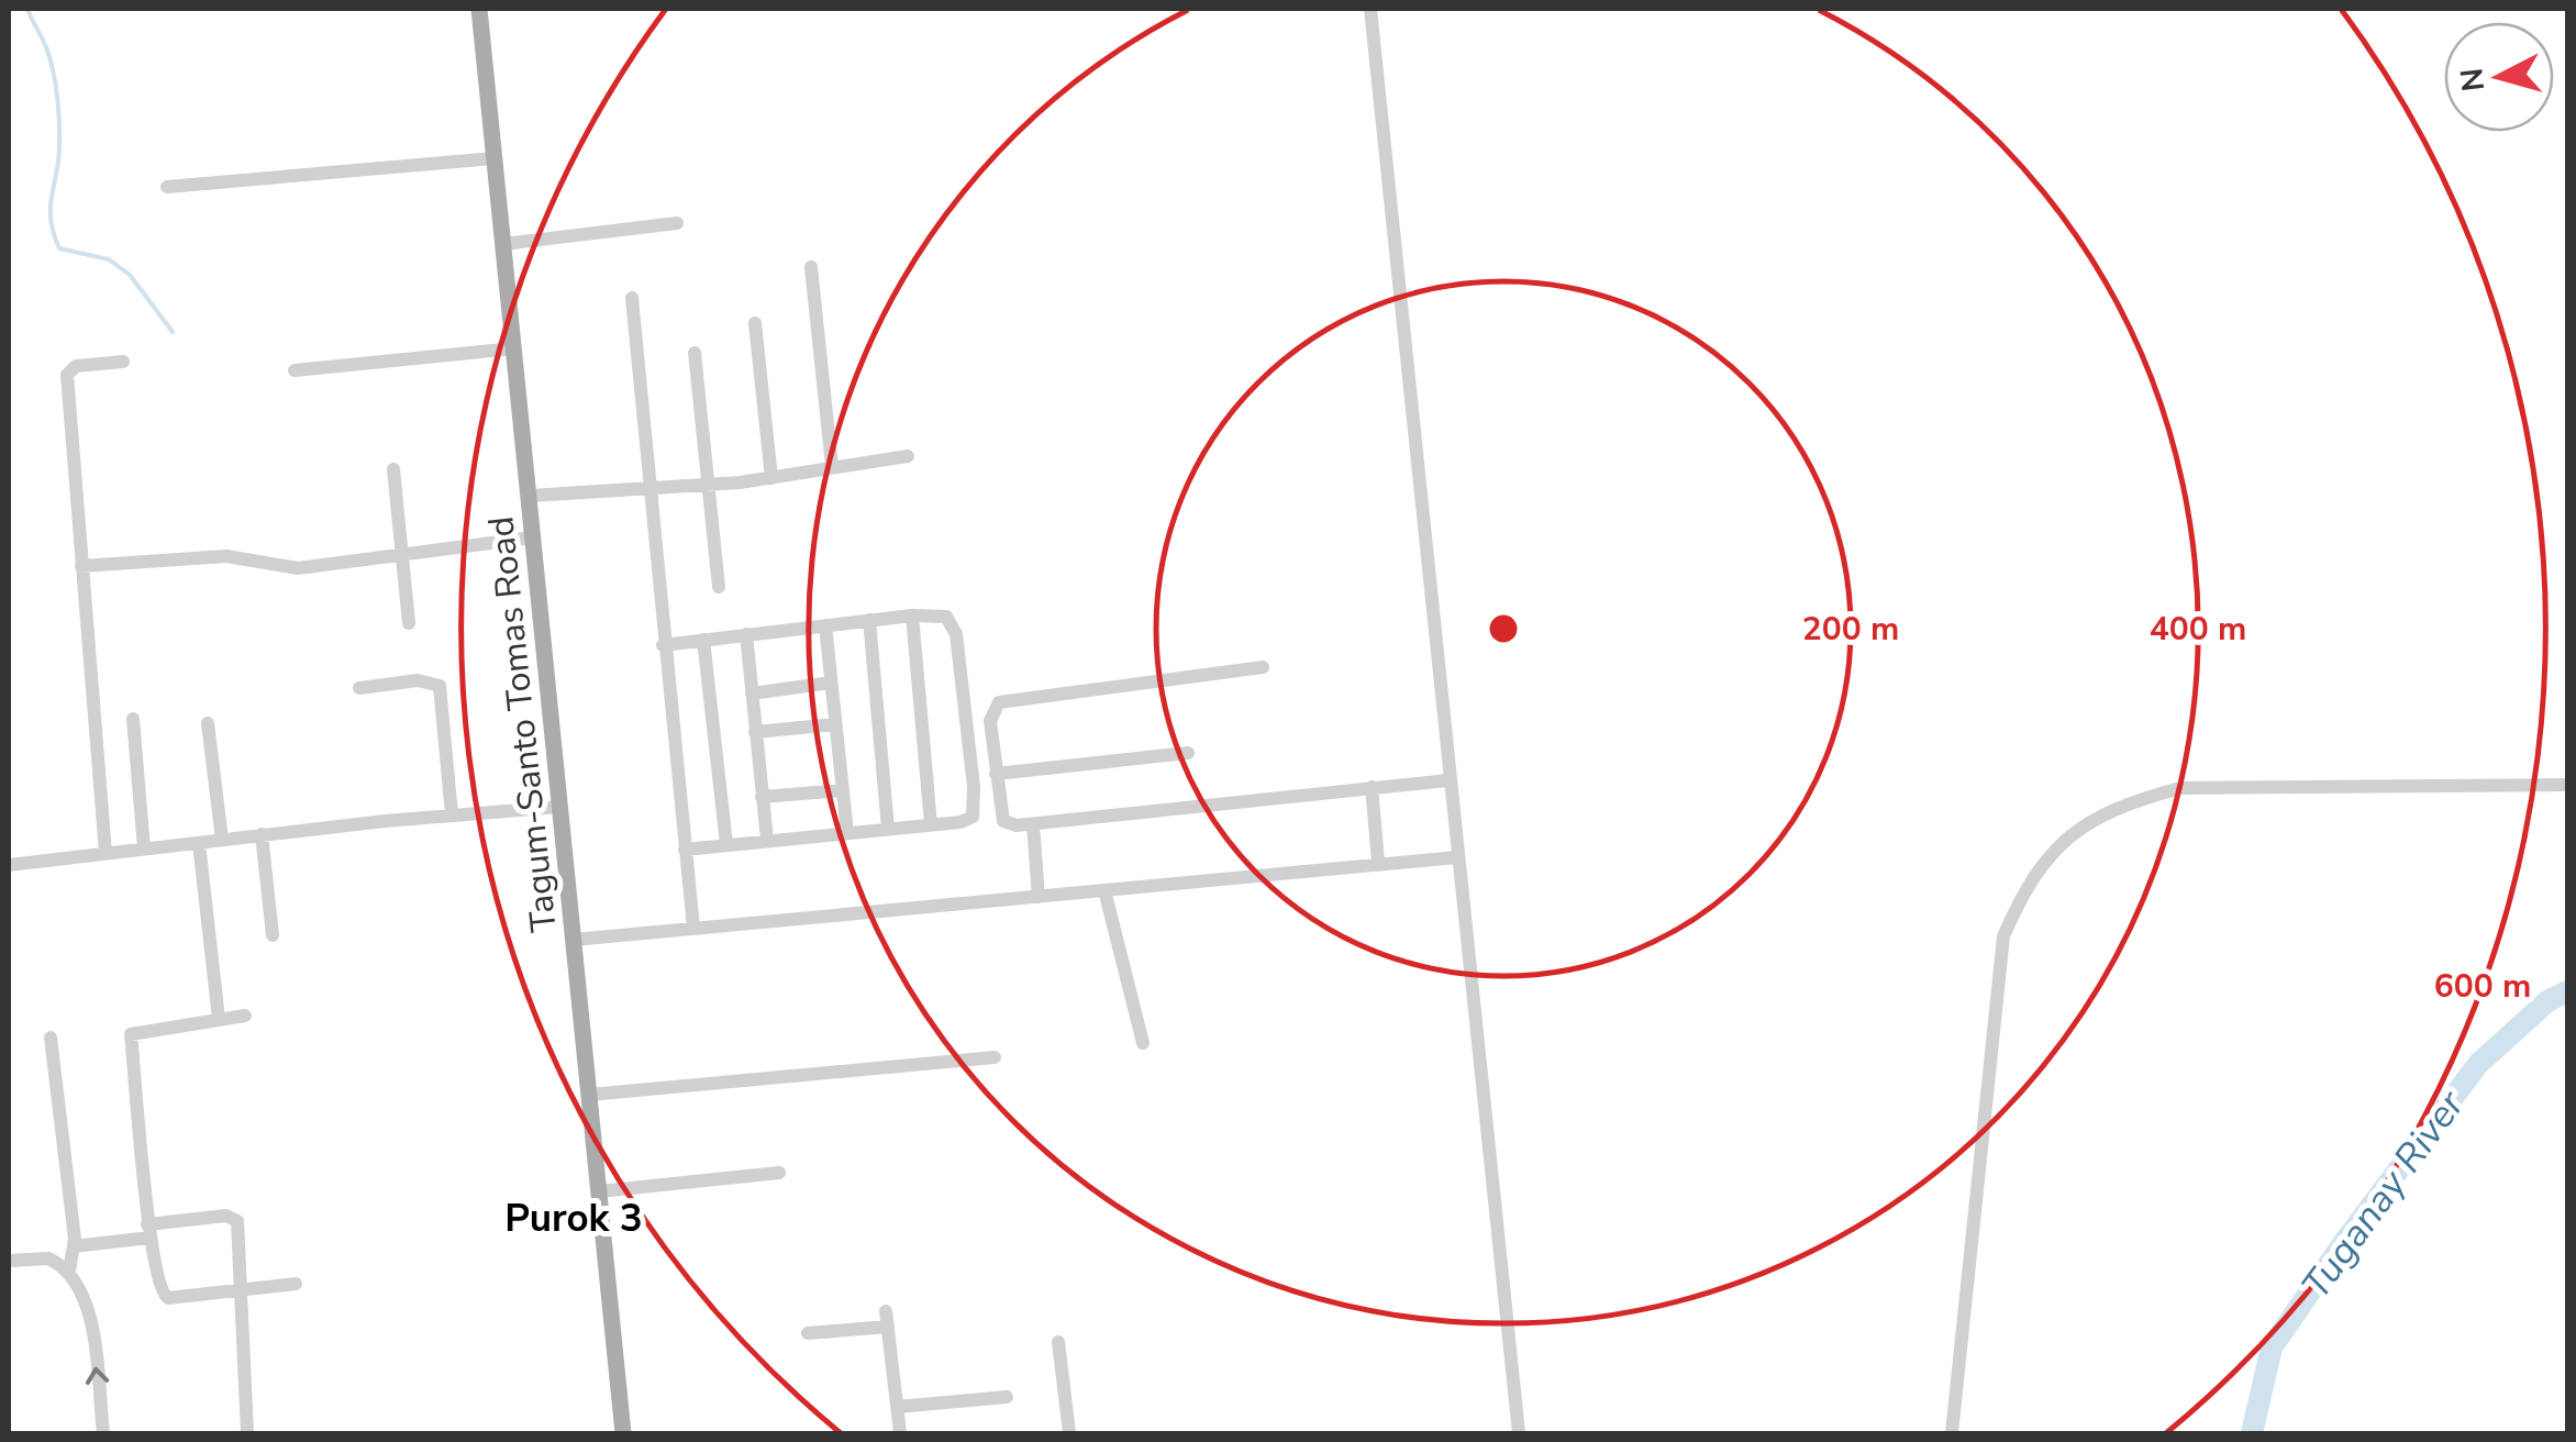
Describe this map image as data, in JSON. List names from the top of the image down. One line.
{"streets":{"main road":["Tagum-Santo Tomas Road"]},"districts":["Purok 3"],"water":["Tuganay River"],"north":"left","rings":["200 m","400 m","600 m"]}
